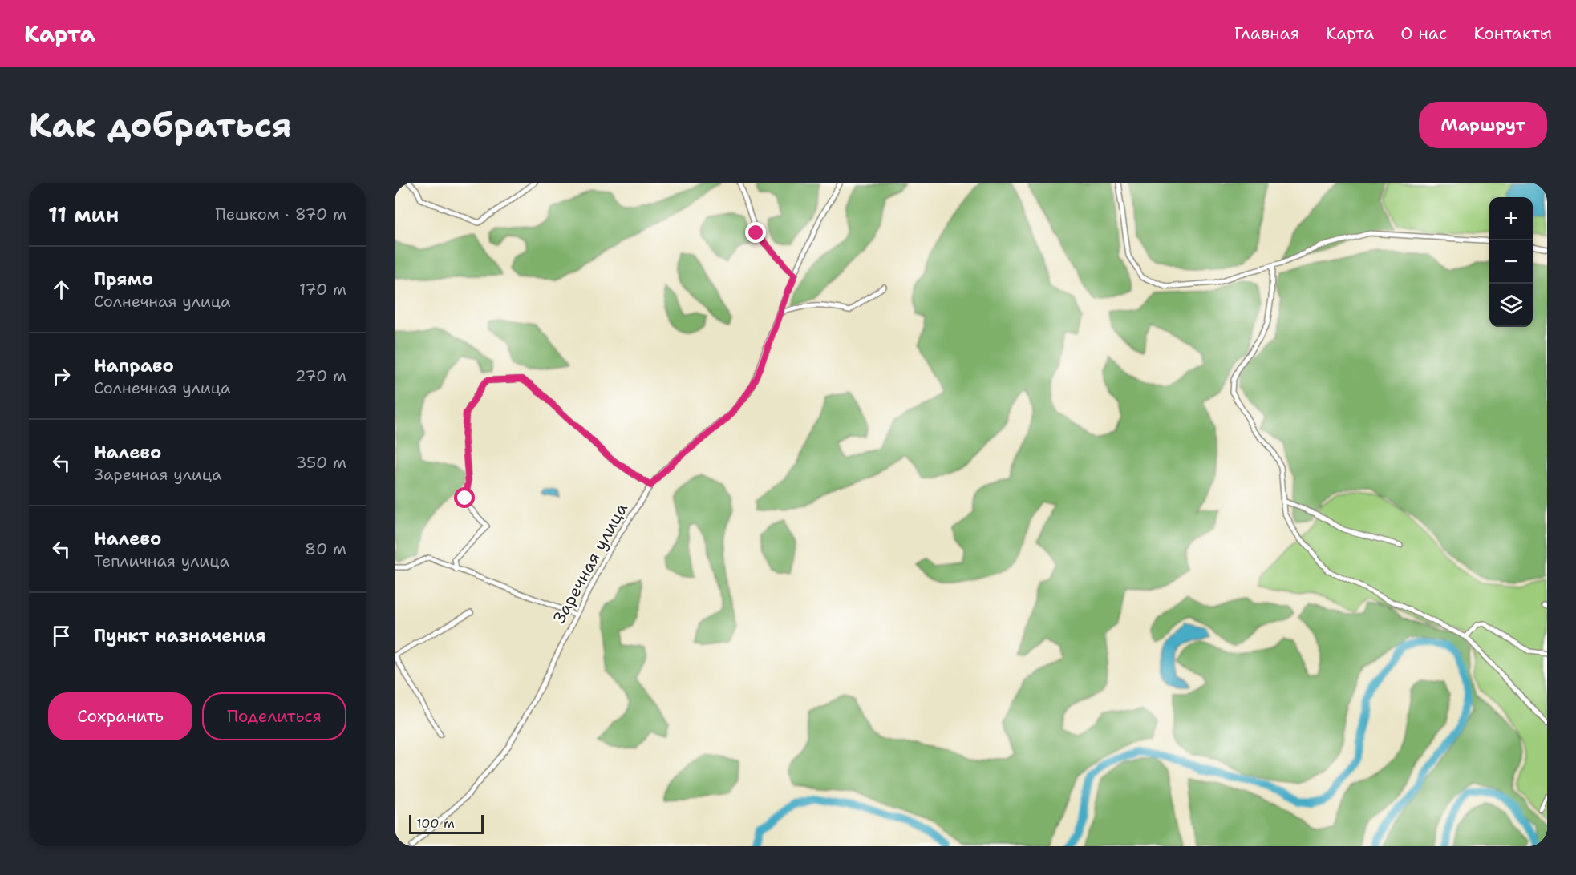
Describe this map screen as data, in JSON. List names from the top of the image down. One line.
{"streets":{"street":["Заречная улица"]},"scale_bar":"100 m","page":{"header":"Карта","nav":["Главная","Карта","О нас","Контакты"],"buttons":["Маршрут",["Сохранить","Поделиться"]],"title":"Как добраться","heading":["11 мин","Пешком · 870 m"],"map_buttons":["+","−"],"list":[["Прямо","Солнечная улица","170 m"],["Направо","Солнечная улица","270 m"],["Налево","Заречная улица","350 m"],["Налево","Тепличная улица","80 m"],"Пункт назначения"],"scale":"100 m"}}
